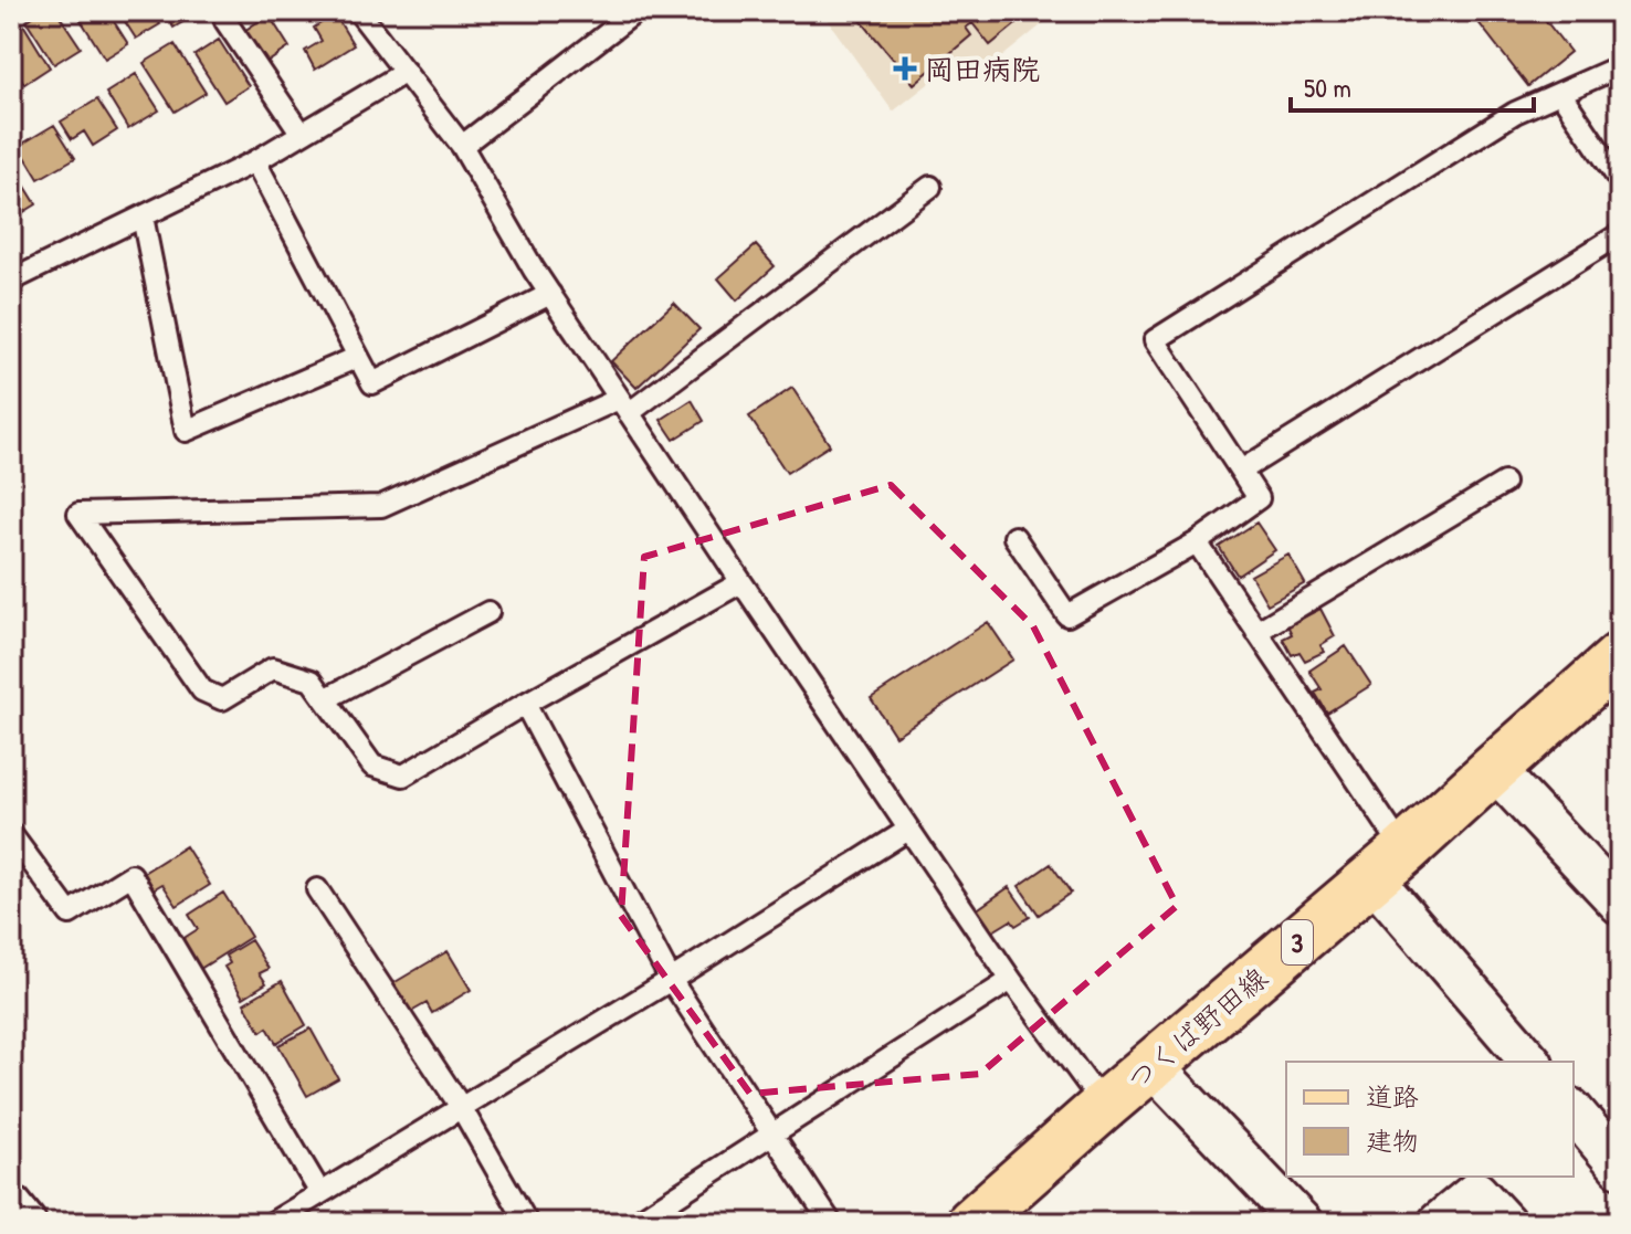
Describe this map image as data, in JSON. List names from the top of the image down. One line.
{"streets":{"main road":["3","つくば野田線"]},"places":{"health":["岡田病院"]},"legend":["道路","建物"],"scale_bar":"50 m"}
